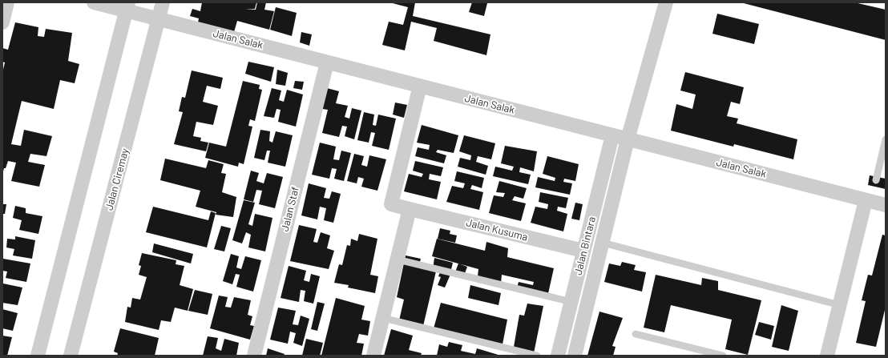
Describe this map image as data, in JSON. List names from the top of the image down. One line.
{"streets":{"street":["Jalan Salak","Jalan Ciremay","Jalan Staf","Jalan Kusuma","Jalan Bintara"]},"crossings":[["Jalan Salak","Jalan Ciremay"],["Jalan Salak","Jalan Staf"],["Jalan Salak","Jalan Kusuma"],["Jalan Salak","Jalan Bintara"],["Jalan Kusuma","Jalan Bintara"]]}
